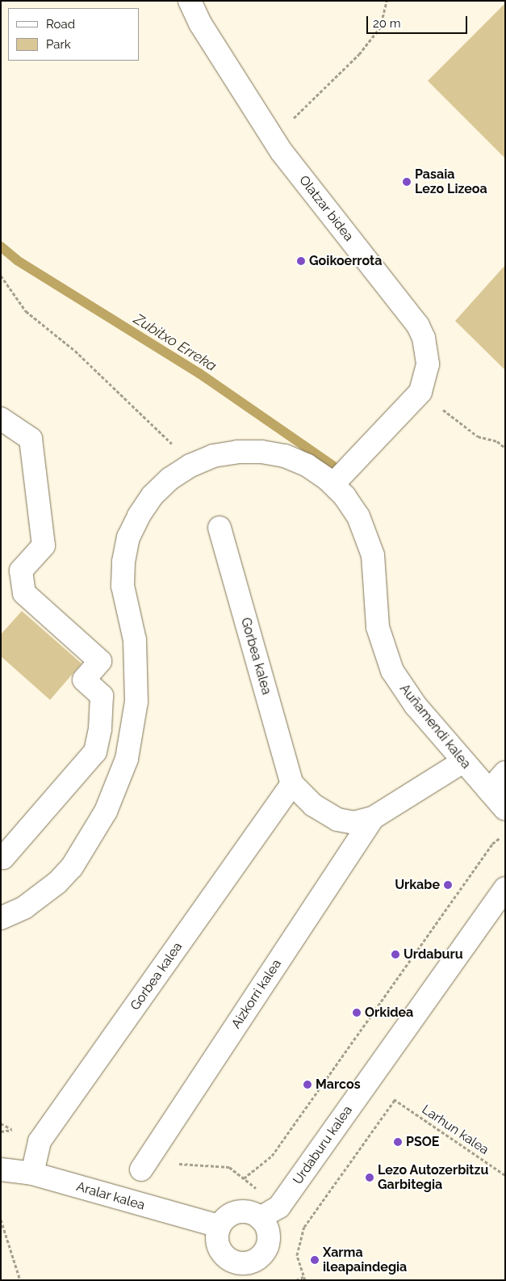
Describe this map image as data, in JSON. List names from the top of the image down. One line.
{"streets":{"street":["Olatzar bidea","Gorbea kalea","Auñamendi kalea","Aizkorri kalea","Urdaburu kalea","Aralar kalea"],"path":["Larhun kalea"]},"crossings":[["Olatzar bidea","Auñamendi kalea"],["Gorbea kalea","Auñamendi kalea"],["Gorbea kalea","Aizkorri kalea"],["Gorbea kalea","Aralar kalea"],["Urdaburu kalea","Aralar kalea"]],"water":["Zubitxo Erreka"],"places":["Pasaia Lezo Lizeoa","Goikoerrota","Urkabe","Urdaburu","Orkidea","Marcos","PSOE","Lezo Autozerbitzu Garbitegia","Xarma ileapaindegia"],"legend":["Road","Park"],"scale_bar":"20 m"}
